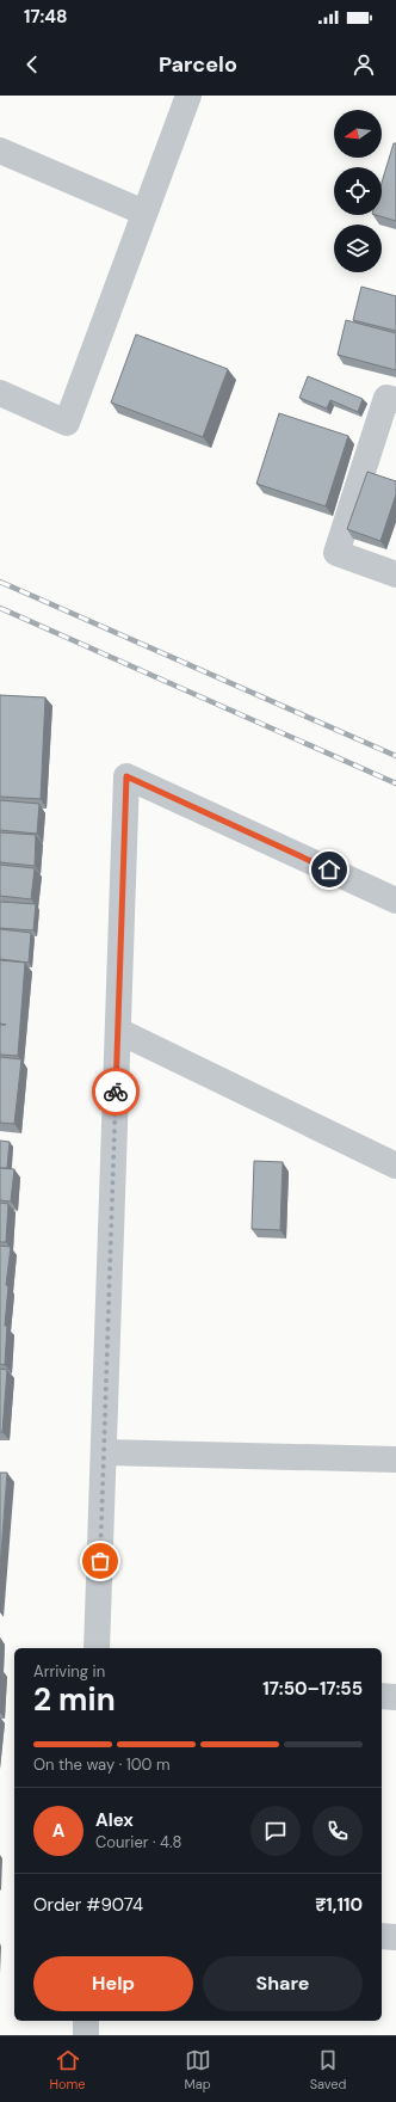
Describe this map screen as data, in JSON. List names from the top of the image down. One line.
{"north":"left","page":{"status":"17:48","header":"Parcelo","heading":["2 min","Arriving in","17:50–17:55"],"panel":["Alex","Courier · 4.8","Order #9074","₹1,110"],"bar":"On the way · 100 m","round":"A","buttons":["Help","Share"],"tabs":["Home","Map","Saved"]}}
